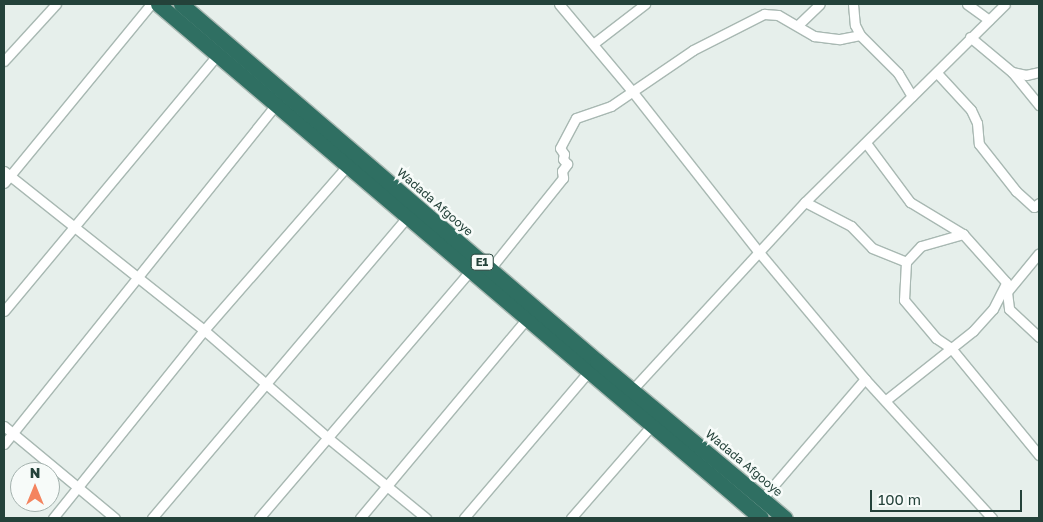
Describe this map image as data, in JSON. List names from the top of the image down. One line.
{"streets":{"highway":["Wadada Afgooye","E1"]},"scale_bar":"100 m","north":"top"}
